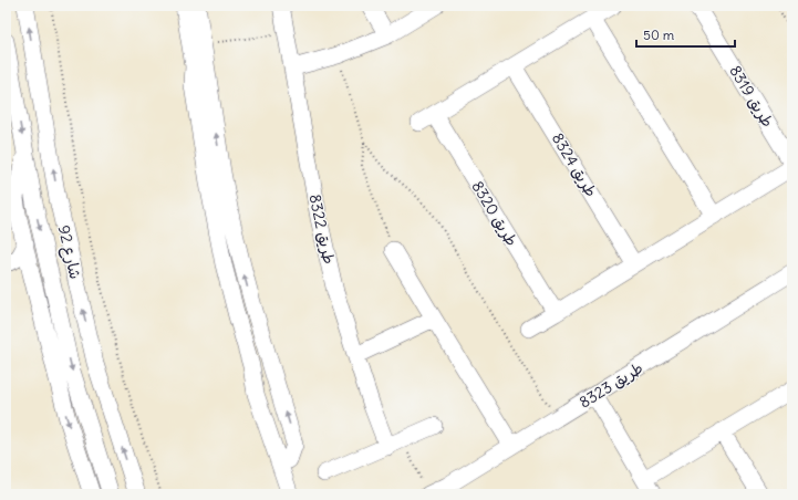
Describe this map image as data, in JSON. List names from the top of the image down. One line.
{"streets":{"street":["طريق 8319","طريق 8324","طريق 8320","طريق 8322","شارع 92","طريق 8323"]},"scale_bar":"50 m"}
